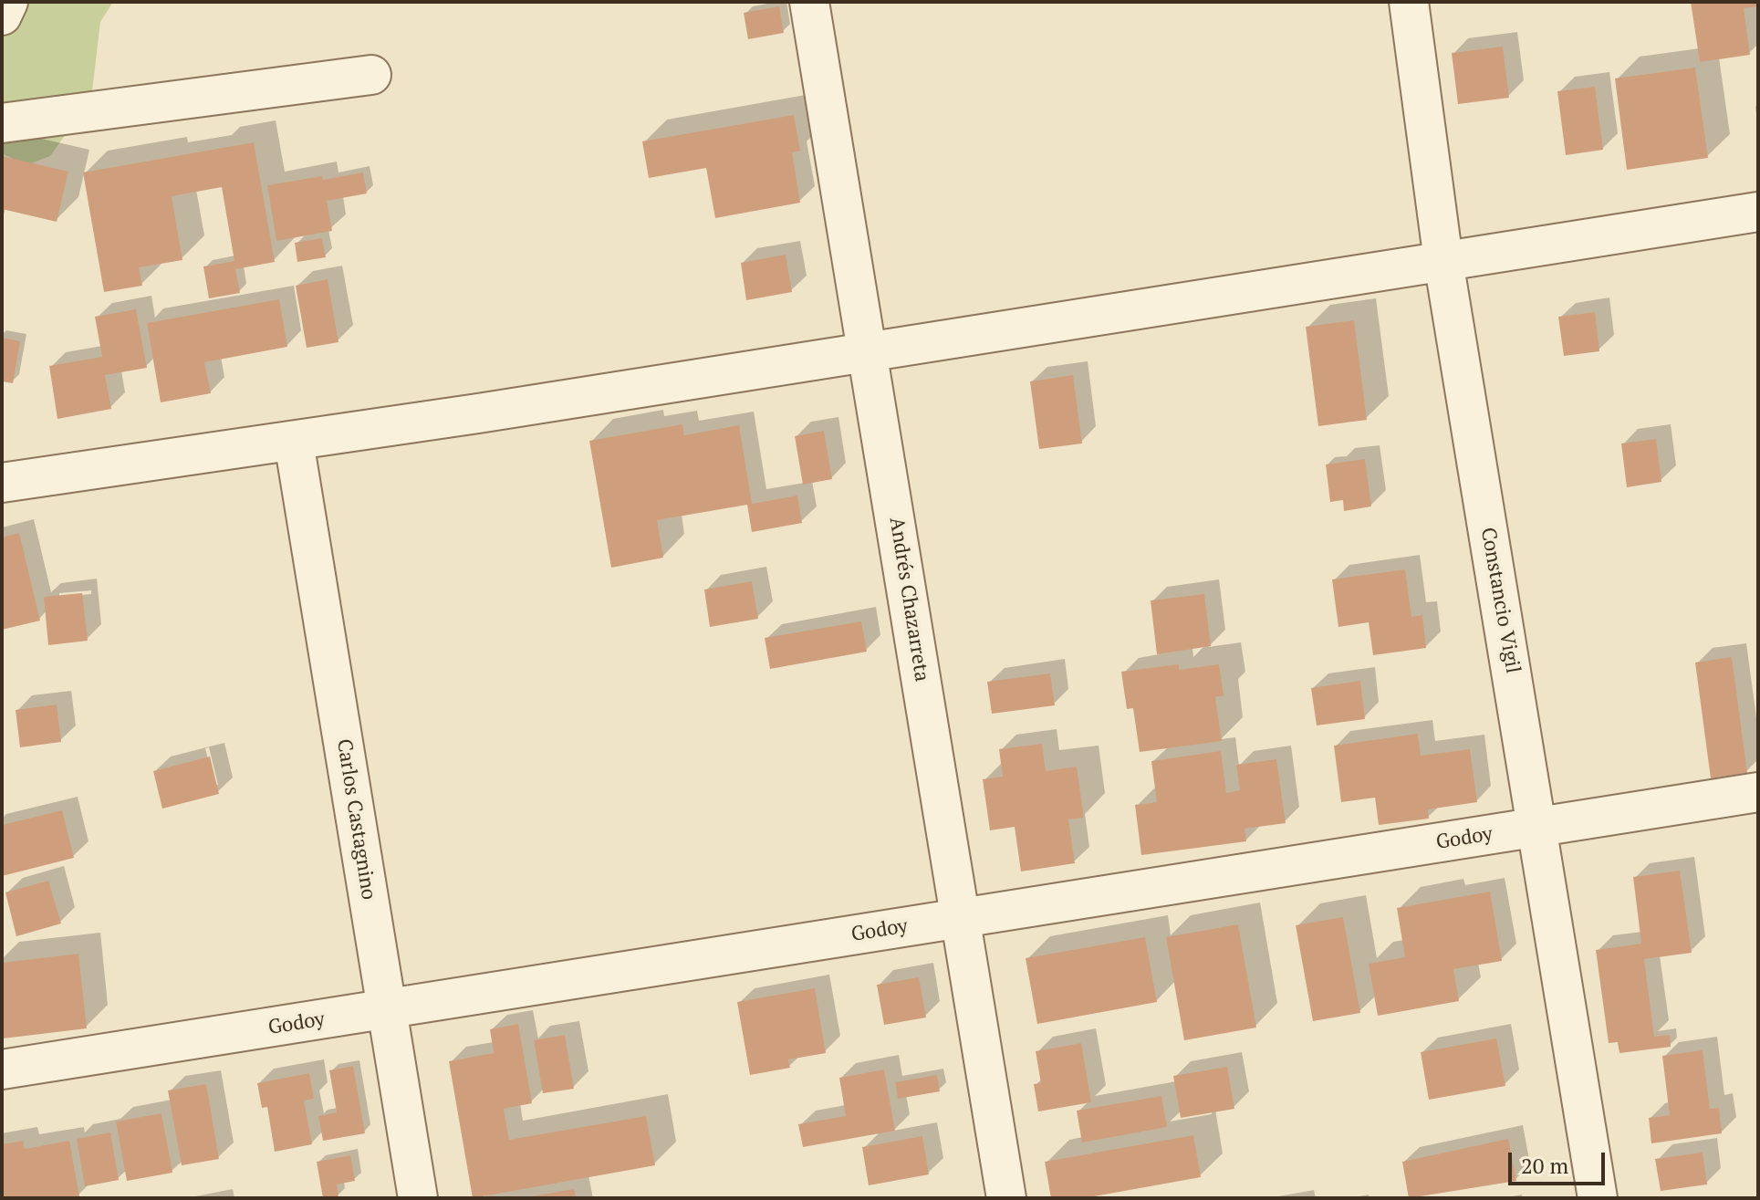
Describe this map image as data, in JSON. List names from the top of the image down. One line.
{"streets":{"street":["Andrés Chazarreta","Constancio Vigil","Carlos Castagnino","Godoy"]},"crossings":[["Andrés Chazarreta","Godoy"],["Constancio Vigil","Godoy"],["Carlos Castagnino","Godoy"]],"scale_bar":"20 m"}
